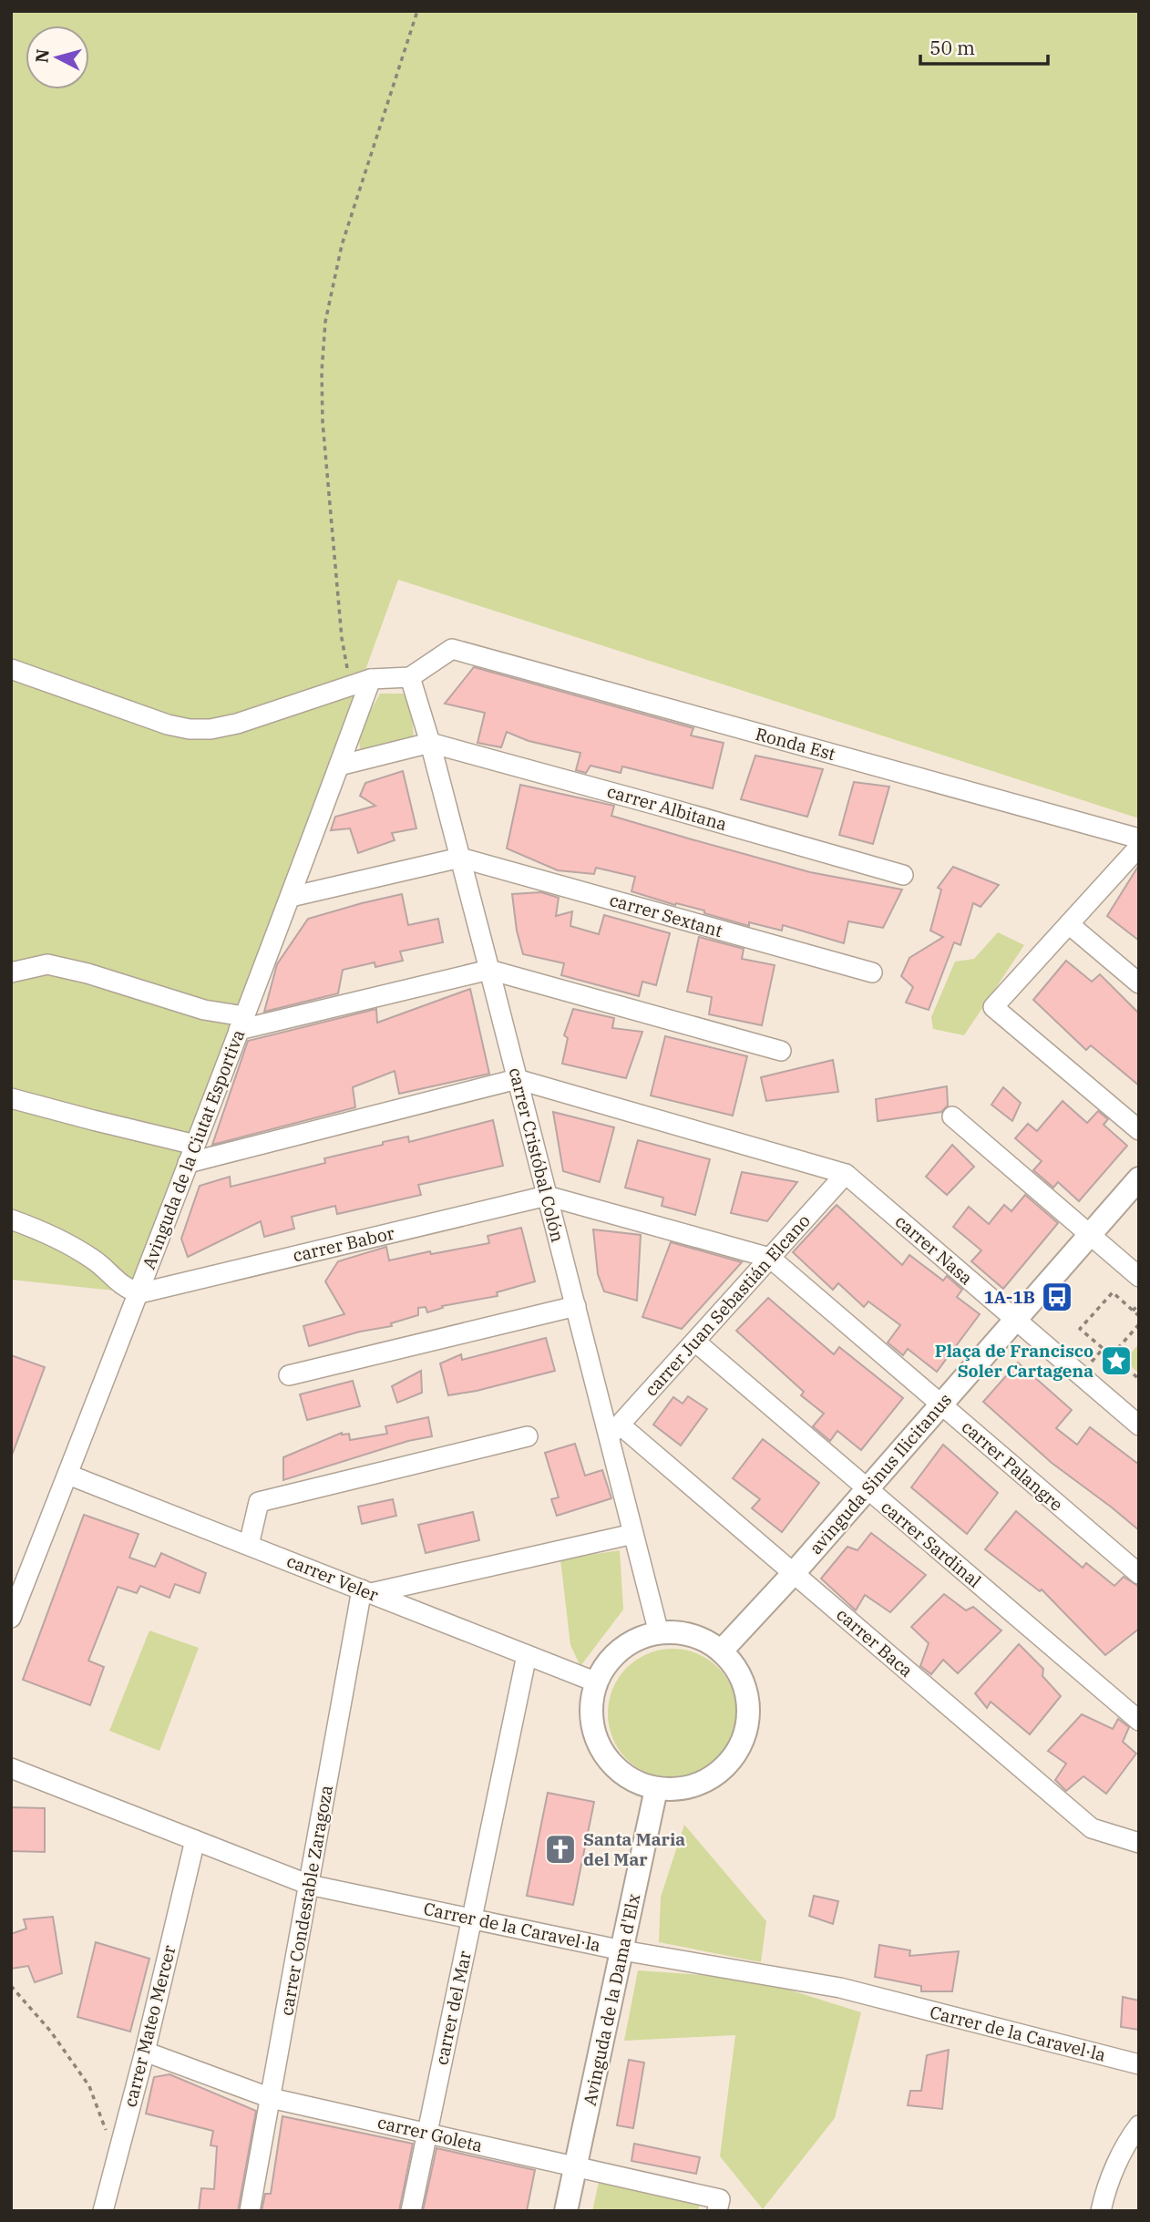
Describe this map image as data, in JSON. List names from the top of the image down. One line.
{"streets":{"street":["Ronda Est","carrer Albitana","carrer Sextant","Avinguda de la Ciutat Esportiva","carrer Cristóbal Colón","carrer Babor","carrer Nasa","carrer Juan Sebastián Elcano","carrer Palangre","avinguda Sinus Ilicitanus","carrer Sardinal","carrer Veler","carrer Baca","carrer Condestable Zaragoza","Carrer de la Caravel·la","Avinguda de la Dama d'Elx","carrer del Mar","carrer Mateo Mercer","carrer Goleta"]},"crossings":[["Ronda Est","carrer Cristóbal Colón"],["carrer Albitana","carrer Cristóbal Colón"],["carrer Sextant","carrer Cristóbal Colón"],["Avinguda de la Ciutat Esportiva","carrer Babor"],["Avinguda de la Ciutat Esportiva","carrer Veler"],["carrer Cristóbal Colón","carrer Babor"],["carrer Cristóbal Colón","carrer Juan Sebastián Elcano"],["carrer Cristóbal Colón","avinguda Sinus Ilicitanus"],["carrer Cristóbal Colón","carrer Veler"],["carrer Cristóbal Colón","carrer Baca"],["carrer Cristóbal Colón","Avinguda de la Dama d'Elx"],["carrer Nasa","carrer Juan Sebastián Elcano"],["carrer Nasa","avinguda Sinus Ilicitanus"],["carrer Juan Sebastián Elcano","carrer Palangre"],["carrer Juan Sebastián Elcano","carrer Sardinal"],["carrer Juan Sebastián Elcano","carrer Baca"],["carrer Palangre","avinguda Sinus Ilicitanus"],["avinguda Sinus Ilicitanus","carrer Sardinal"],["avinguda Sinus Ilicitanus","carrer Veler"],["avinguda Sinus Ilicitanus","carrer Baca"],["avinguda Sinus Ilicitanus","Avinguda de la Dama d'Elx"],["carrer Veler","carrer Condestable Zaragoza"],["carrer Veler","Avinguda de la Dama d'Elx"],["carrer Veler","carrer del Mar"],["carrer Condestable Zaragoza","Carrer de la Caravel·la"],["carrer Condestable Zaragoza","carrer Goleta"],["Carrer de la Caravel·la","Avinguda de la Dama d'Elx"],["Carrer de la Caravel·la","carrer del Mar"],["Carrer de la Caravel·la","carrer Mateo Mercer"],["Avinguda de la Dama d'Elx","carrer Goleta"],["carrer del Mar","carrer Goleta"],["carrer Mateo Mercer","carrer Goleta"]],"places":{"bus stop":["1A-1B"],"place":["Plaça de Francisco Soler Cartagena"],"church":["Santa Maria del Mar"]},"scale_bar":"50 m","north":"left"}
